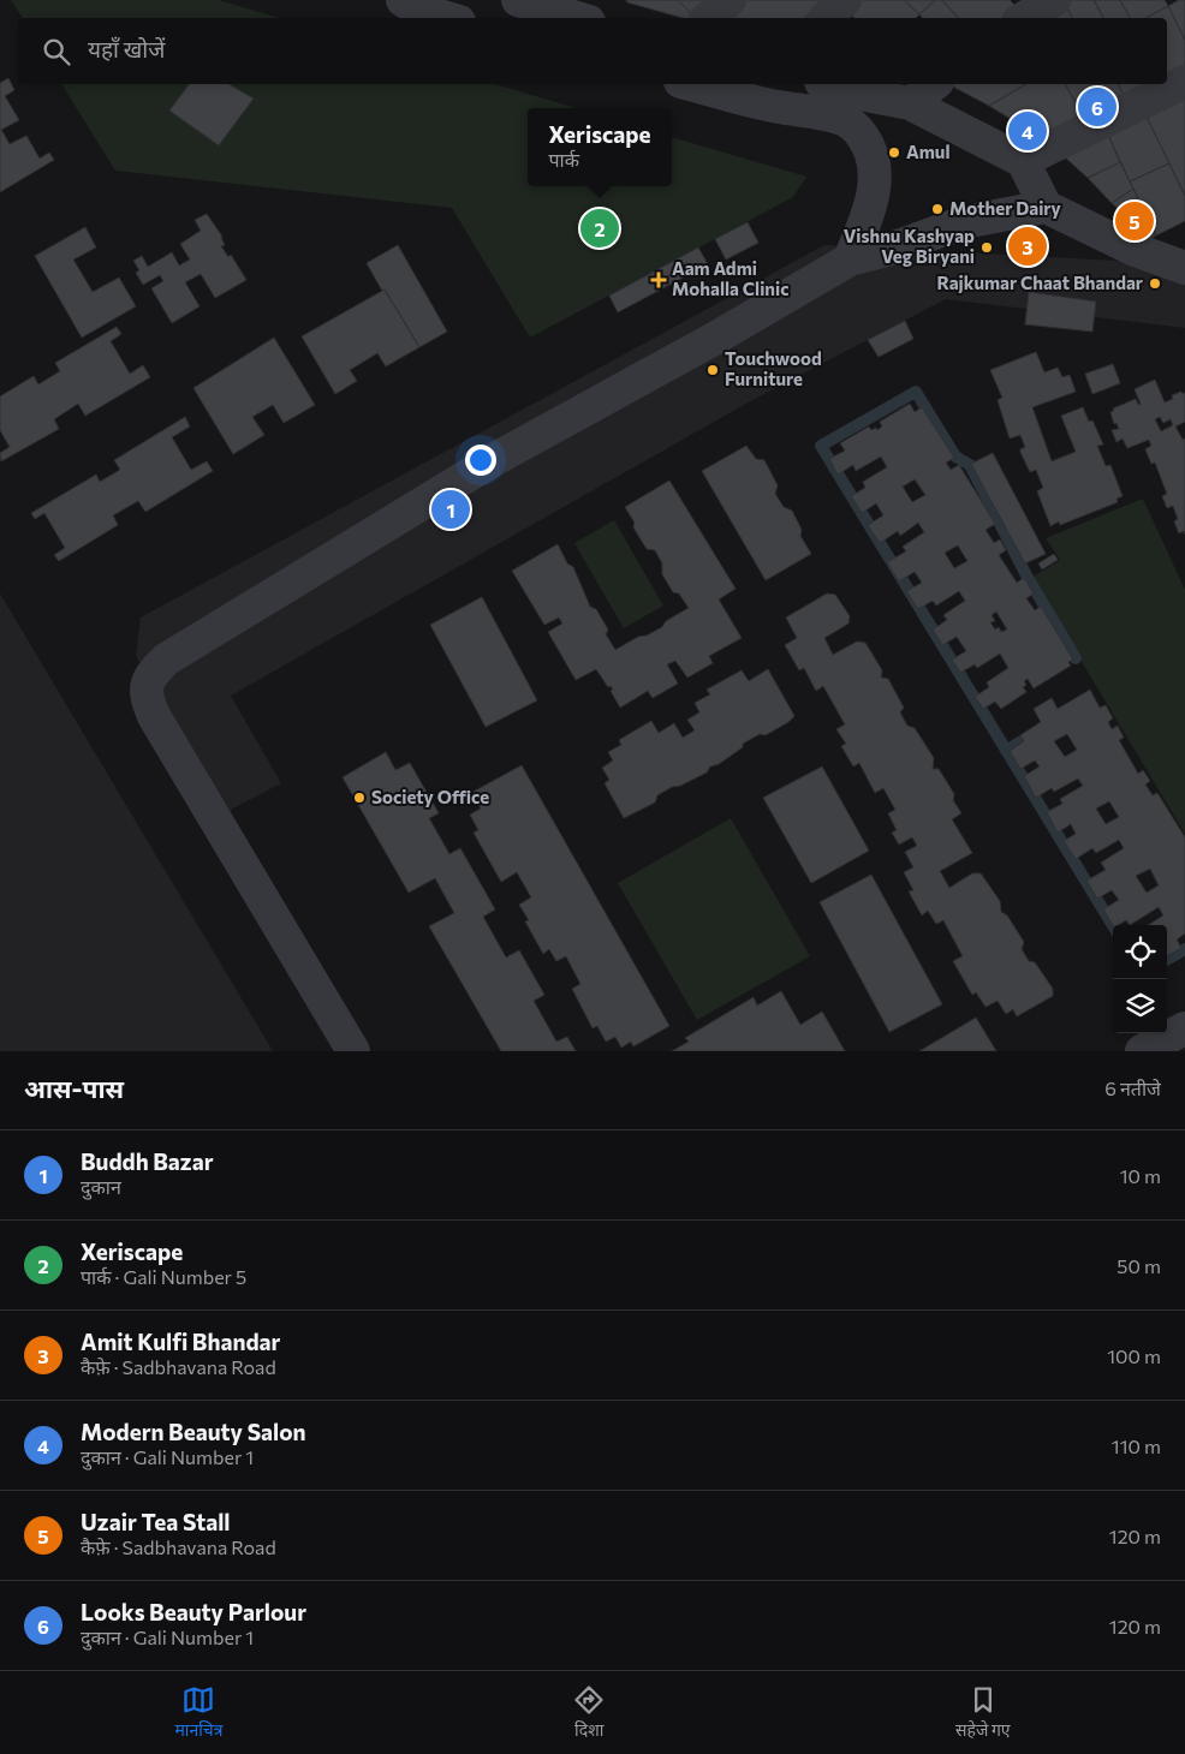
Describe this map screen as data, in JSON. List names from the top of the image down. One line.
{"places":{"other":["Amul","Mother Dairy","Vishnu Kashyap Veg Biryani","Rajkumar Chaat Bhandar","Touchwood Furniture","Society Office"],"health":["Aam Admi Mohalla Clinic"]},"page":{"search":"यहाँ खोजें","pins":["6","4","5","2","3","1"],"popup":["Xeriscape","पार्क"],"heading":["आस-पास","6 नतीजे"],"list":[{"mark":"1","name":"Buddh Bazar","note":"दुकान","value":"10 m"},{"mark":"2","name":"Xeriscape","note":"पार्क · Gali Number 5","value":"50 m"},{"mark":"3","name":"Amit Kulfi Bhandar","note":"कैफ़े · Sadbhavana Road","value":"100 m"},{"mark":"4","name":"Modern Beauty Salon","note":"दुकान · Gali Number 1","value":"110 m"},{"mark":"5","name":"Uzair Tea Stall","note":"कैफ़े · Sadbhavana Road","value":"120 m"},{"mark":"6","name":"Looks Beauty Parlour","note":"दुकान · Gali Number 1","value":"120 m"}],"nav":["मानचित्र","दिशा","सहेजे गए"]}}
